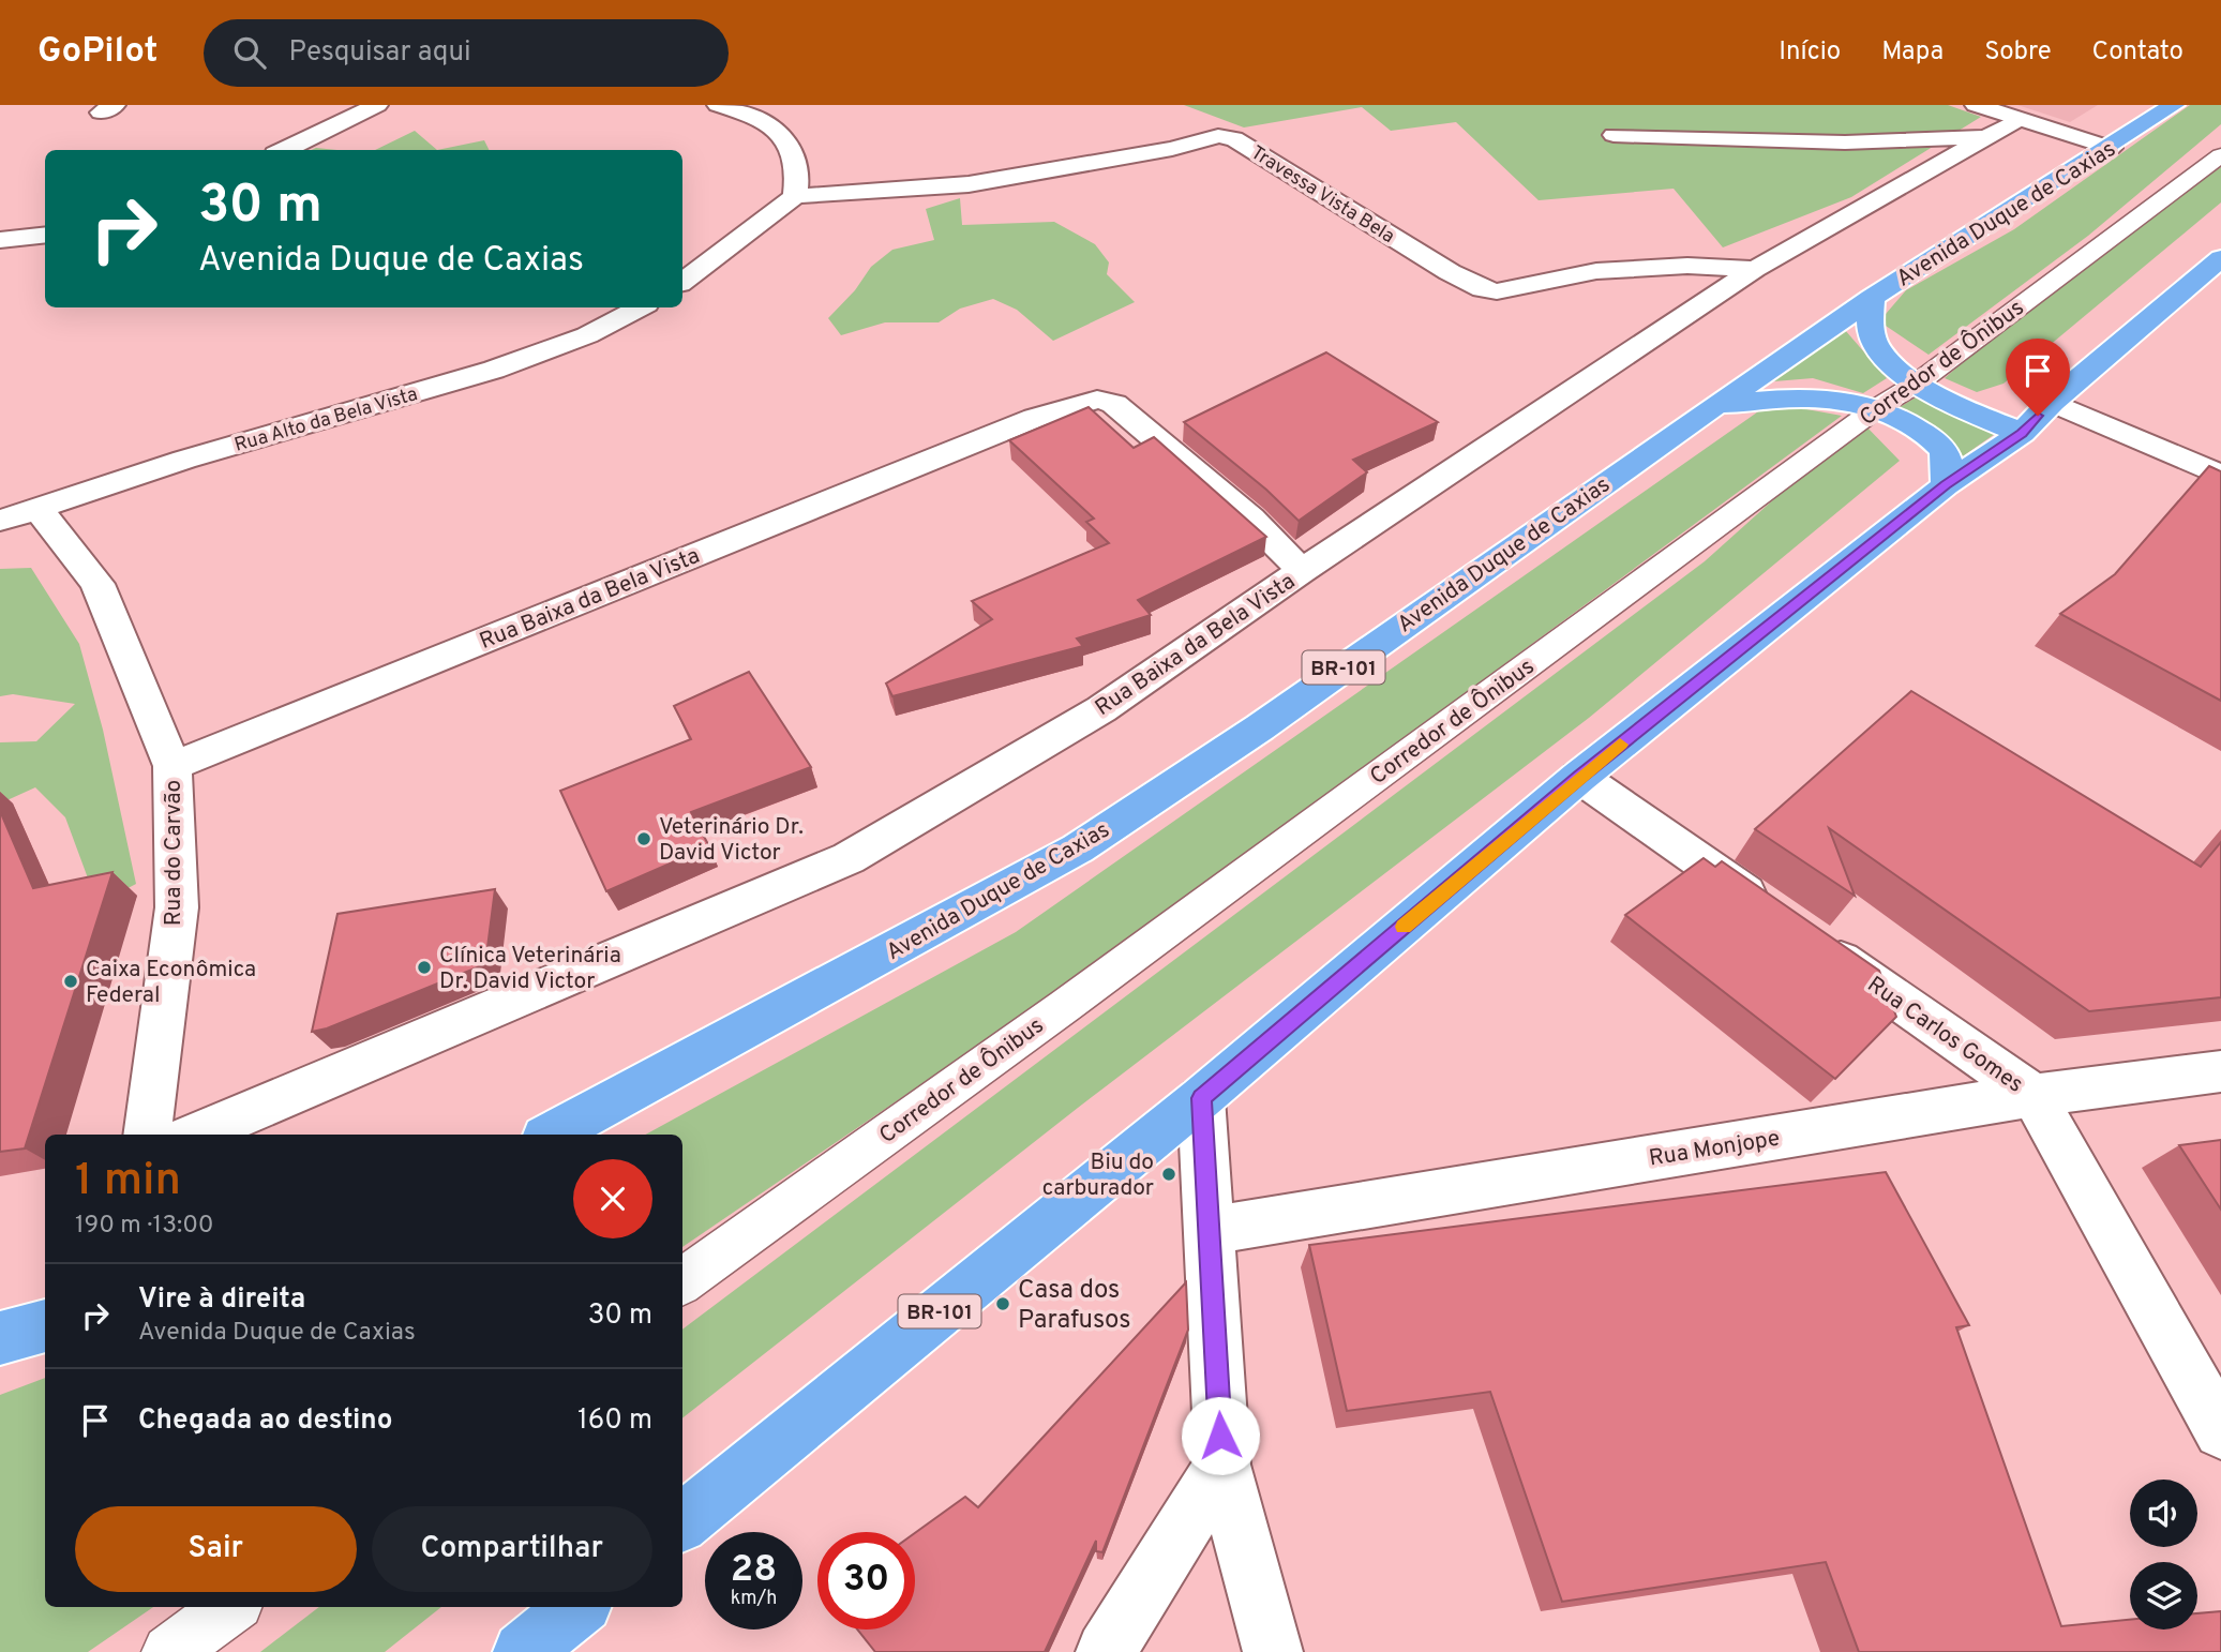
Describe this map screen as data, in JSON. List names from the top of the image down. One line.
{"streets":{"highway":["Avenida Duque de Caxias","BR-101"],"street":["Travessa Vista Bela","Rua Alto da Bela Vista","Rua Baixa da Bela Vista","Rua do Carvão","Rua Carlos Gomes","Rua Monjope"],"lane":["Corredor de Ônibus"]},"crossings":[["Rua Alto da Bela Vista","Rua do Carvão"],["Rua Baixa da Bela Vista","Rua do Carvão"],["Rua Carlos Gomes","Rua Monjope"]],"places":["Veterinário Dr. David Victor","Clínica Veterinária Dr. David Victor","Caixa Econômica Federal","Biu do carburador","Casa dos Parafusos"],"page":{"header":"GoPilot","search":"Pesquisar aqui","nav":["Início","Mapa","Sobre","Contato"],"turn":["30 m","Avenida Duque de Caxias"],"heading":["1 min","190 m · 13:00"],"list":[{"name":"Vire à direita","note":"Avenida Duque de Caxias","value":"30 m"},{"name":"Chegada ao destino","value":"160 m"}],"buttons":["Sair","Compartilhar"],"speed":"28 km/h","limit":"30"}}
